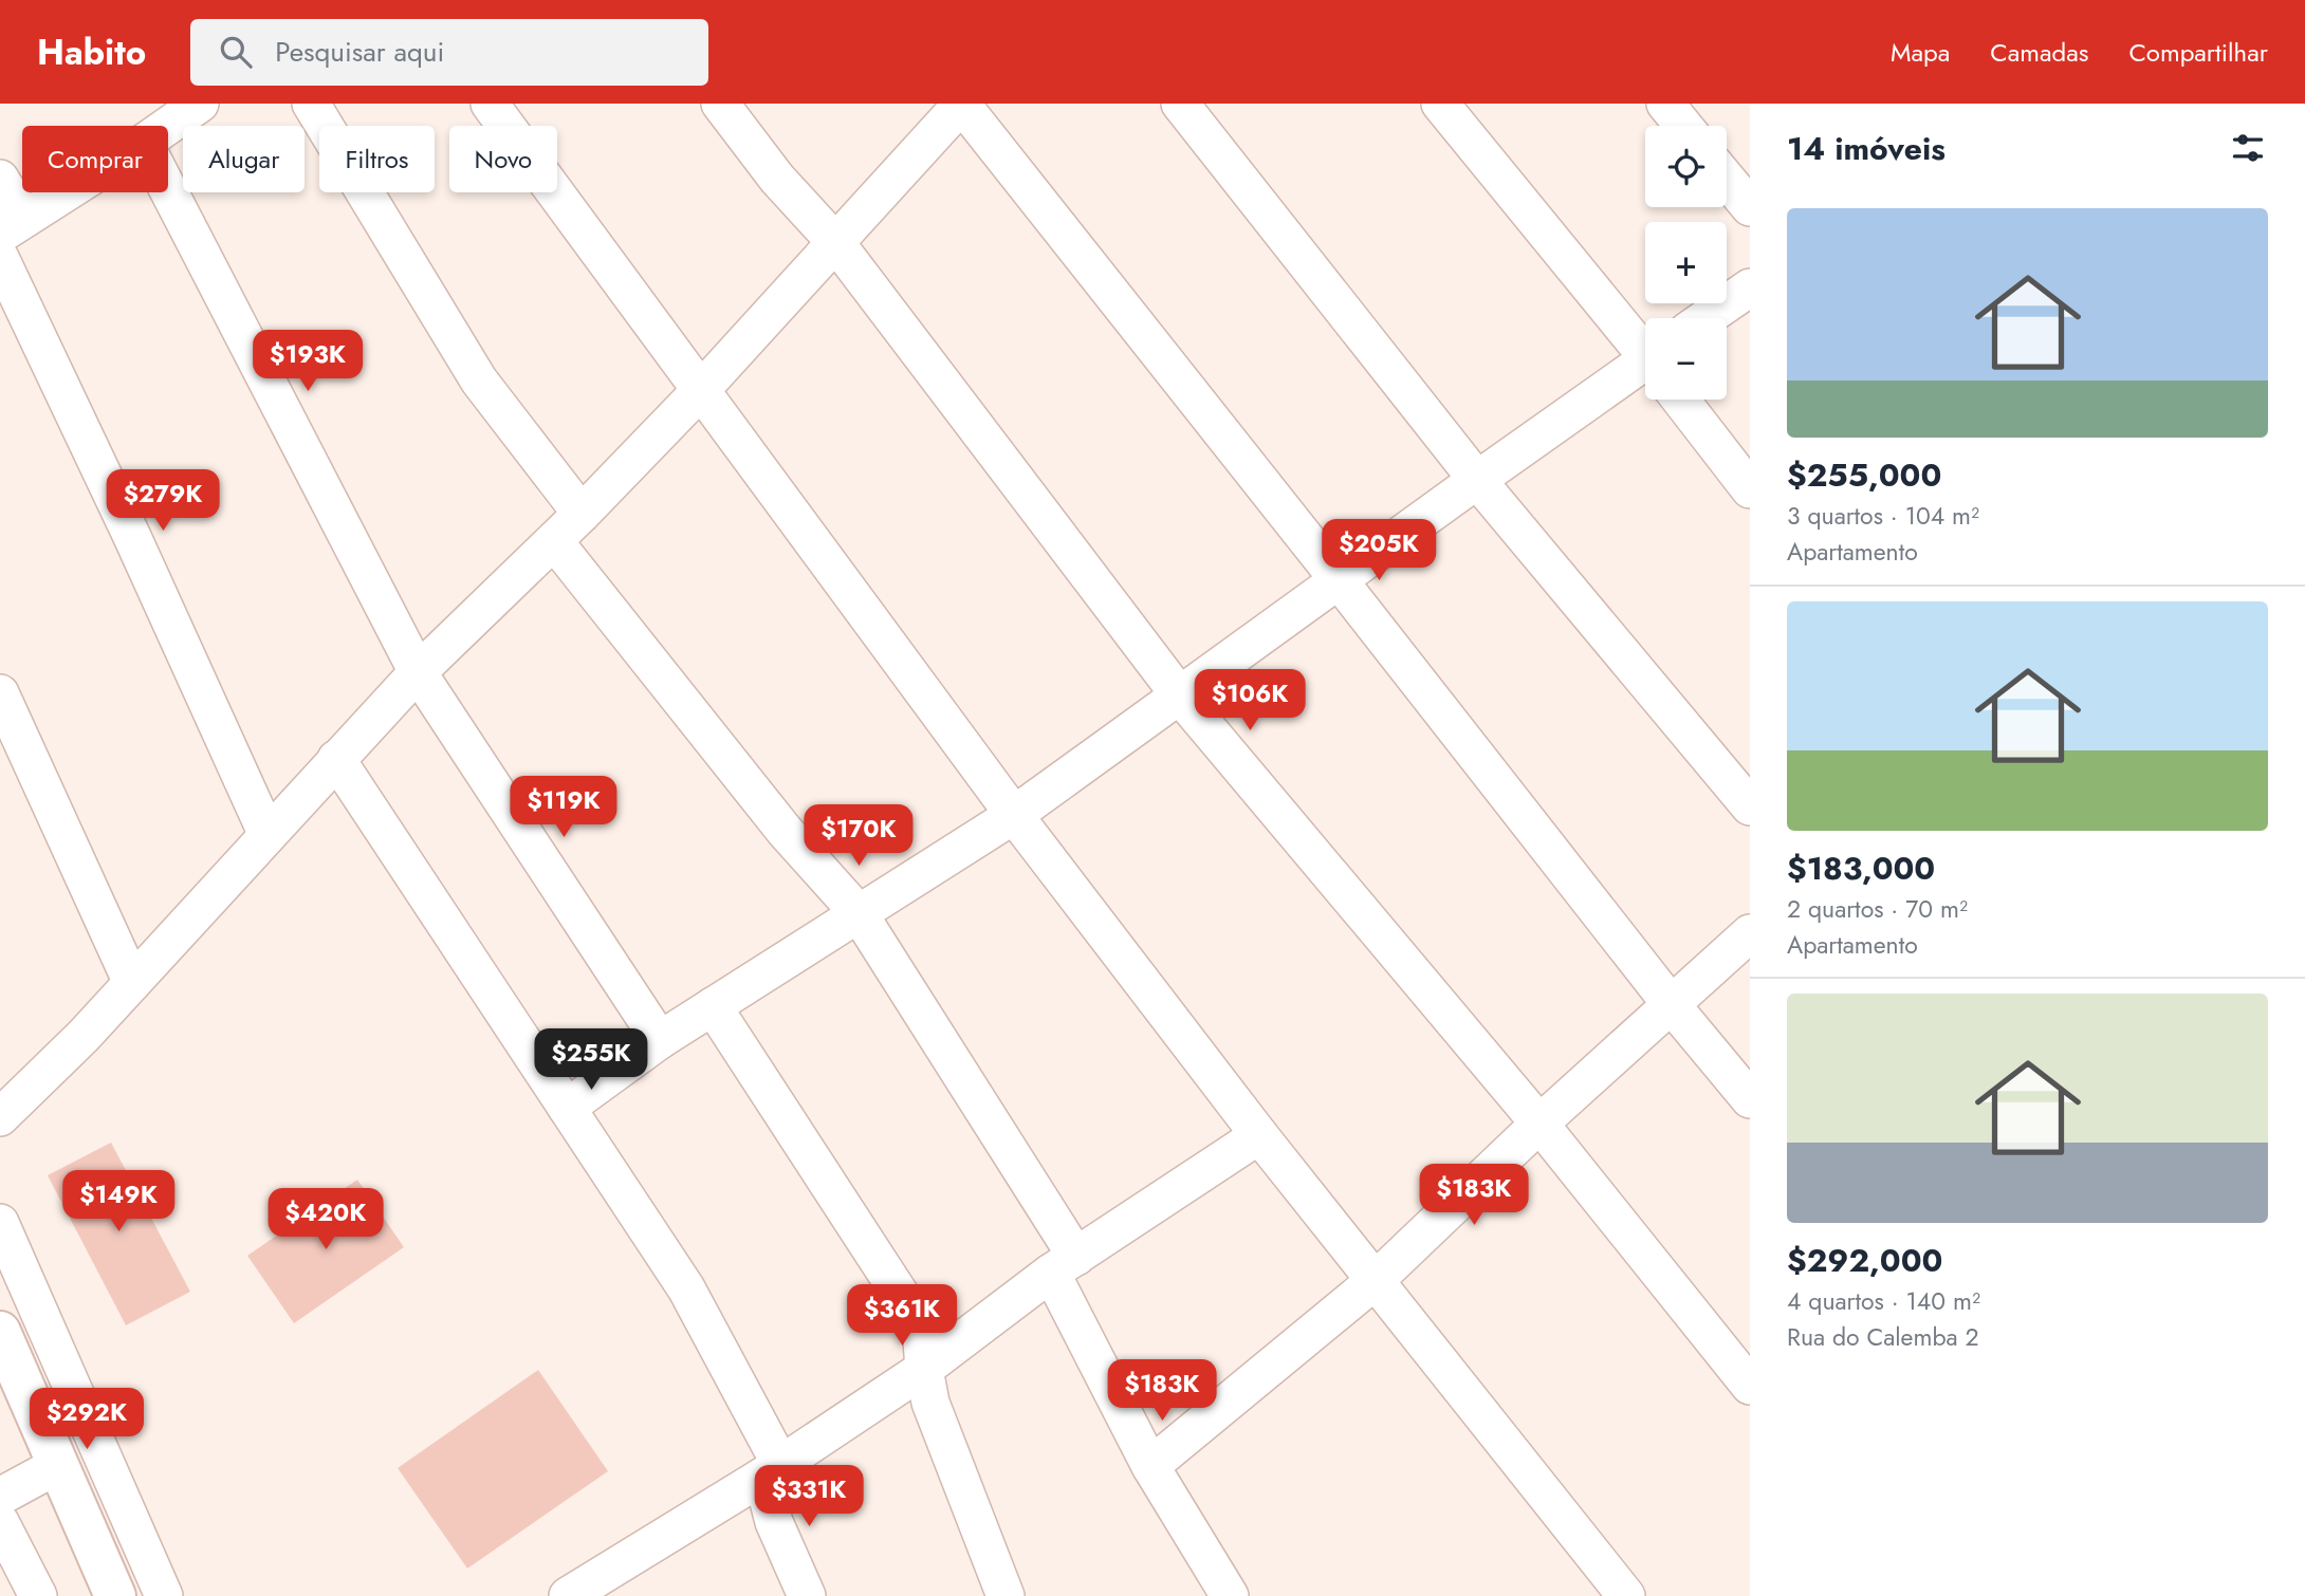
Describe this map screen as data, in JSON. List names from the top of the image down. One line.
{"page":{"header":"Habito","search":"Pesquisar aqui","nav":["Mapa","Camadas","Compartilhar"],"heading":"14 imóveis","map_buttons":["+","−"],"chip":["Comprar","Alugar","Filtros","Novo"],"list":[{"name":"$255,000","note":"3 quartos · 104 m² · Apartamento"},{"name":"$183,000","note":"2 quartos · 70 m² · Apartamento"},{"name":"$292,000","note":"4 quartos · 140 m² · Rua do Calemba 2"}],"price":["$193K","$279K","$205K","$106K","$119K","$170K","$255K","$183K","$149K","$420K","$361K","$183K","$292K","$331K"]}}
